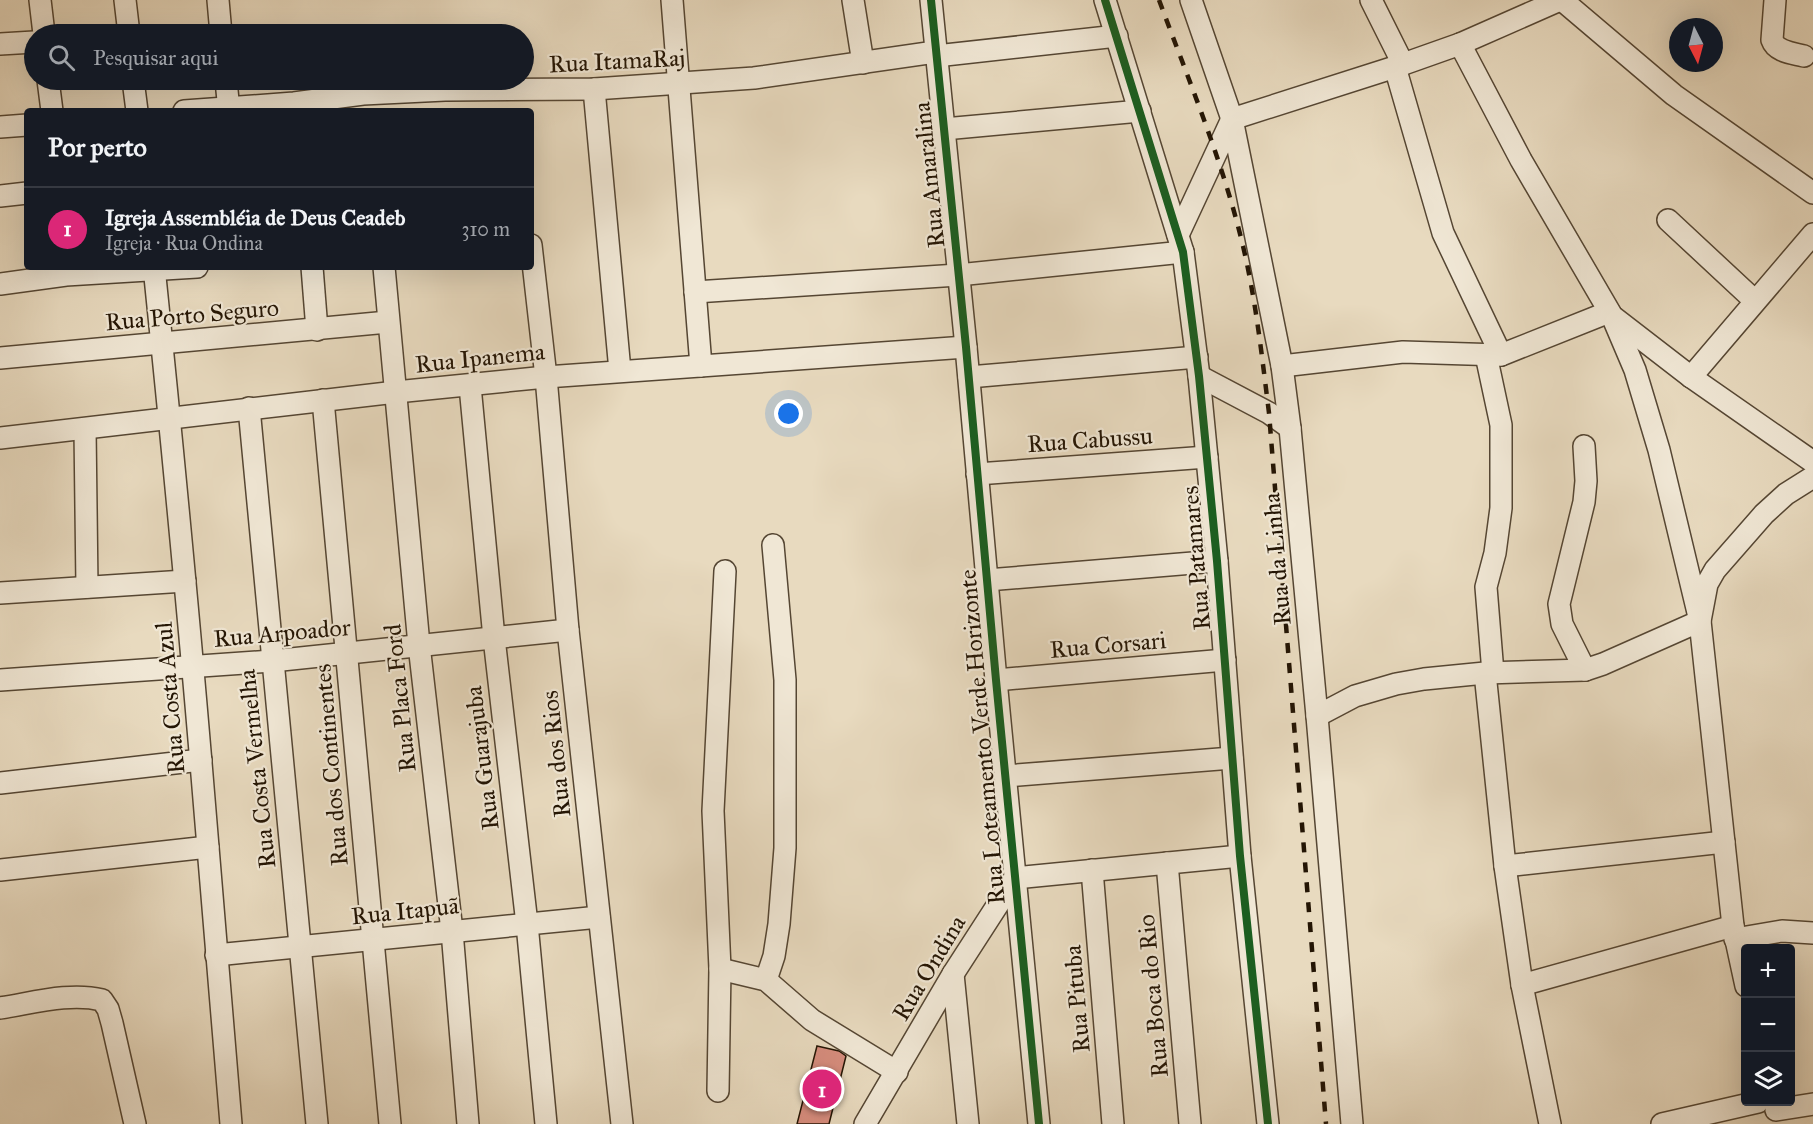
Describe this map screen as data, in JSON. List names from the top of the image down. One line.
{"streets":{"street":["Rua ItamaRaj","Rua Amaralina","Rua Porto Seguro","Rua Ipanema","Rua Cabussu","Rua Patamares","Rua da Linha","Rua Arpoador","Rua Corsari","Rua Costa Azul","Rua Placa Ford","Rua Loteamento Verde Horizonte","Rua dos Rios","Rua Guarajuba","Rua dos Continentes","Rua Costa Vermelha","Rua Itapuã","Rua Ondina","Rua Boca do Rio","Rua Pituba"]},"crossings":[["Rua ItamaRaj","Rua Amaralina"],["Rua ItamaRaj","Rua Patamares"],["Rua Amaralina","Rua Ipanema"],["Rua Amaralina","Rua Loteamento Verde Horizonte"],["Rua Porto Seguro","Rua Costa Azul"],["Rua Porto Seguro","Rua Placa Ford"],["Rua Ipanema","Rua Costa Azul"],["Rua Ipanema","Rua Placa Ford"],["Rua Ipanema","Rua Loteamento Verde Horizonte"],["Rua Ipanema","Rua dos Rios"],["Rua Ipanema","Rua Guarajuba"],["Rua Ipanema","Rua dos Continentes"],["Rua Ipanema","Rua Costa Vermelha"],["Rua Cabussu","Rua Patamares"],["Rua Cabussu","Rua Loteamento Verde Horizonte"],["Rua Patamares","Rua Corsari"],["Rua Arpoador","Rua Costa Azul"],["Rua Arpoador","Rua Placa Ford"],["Rua Arpoador","Rua dos Rios"],["Rua Arpoador","Rua Guarajuba"],["Rua Arpoador","Rua dos Continentes"],["Rua Arpoador","Rua Costa Vermelha"],["Rua Corsari","Rua Loteamento Verde Horizonte"],["Rua Costa Azul","Rua Itapuã"],["Rua Placa Ford","Rua Itapuã"],["Rua Loteamento Verde Horizonte","Rua Ondina"],["Rua dos Rios","Rua Itapuã"],["Rua Guarajuba","Rua Itapuã"],["Rua dos Continentes","Rua Itapuã"],["Rua Costa Vermelha","Rua Itapuã"]],"north":"bottom","page":{"search":"Pesquisar aqui","heading":"Por perto","list":[{"mark":"1","name":"Igreja Assembléia de Deus Ceadeb","note":"Igreja · Rua Ondina","value":"310 m"}],"map_buttons":["+","−"],"pins":"1"}}
